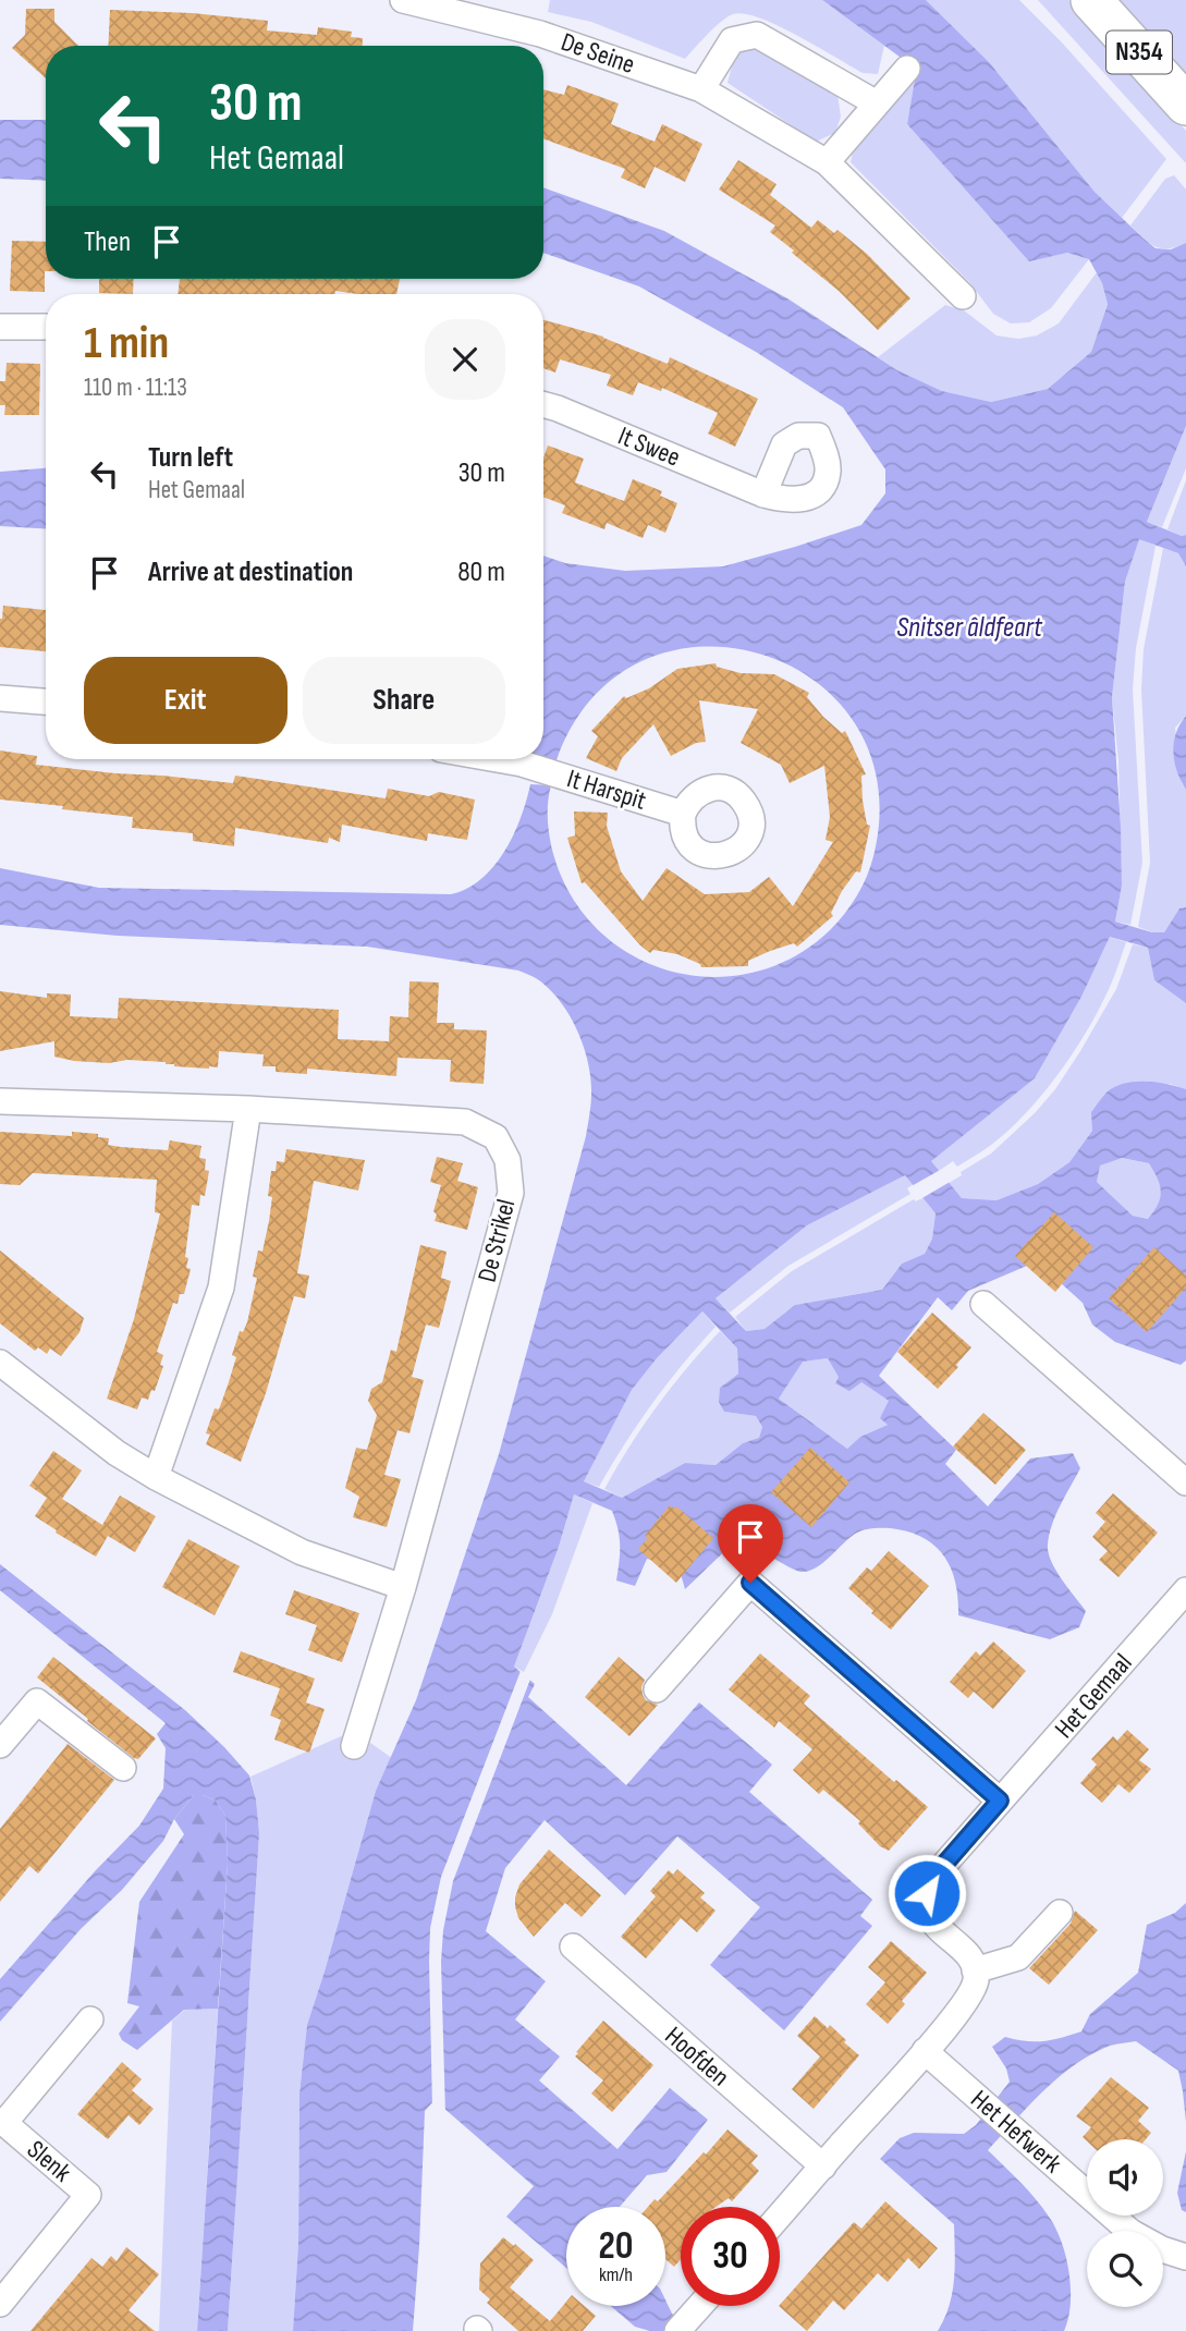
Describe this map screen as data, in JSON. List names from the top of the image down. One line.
{"streets":{"main road":["N354"],"street":["De Seine","It Swee","It Harspit","De Strikel","Het Gemaal","Hoofden","Het Hefwerk","Slenk"]},"water":["Snitser âldfeart"],"page":{"turn":["30 m","Het Gemaal"],"then":"Then","heading":["1 min","110 m · 11:13"],"list":[{"name":"Turn left","note":"Het Gemaal","value":"30 m"},{"name":"Arrive at destination","value":"80 m"}],"buttons":["Exit","Share"],"speed":"20 km/h","limit":"30"}}
